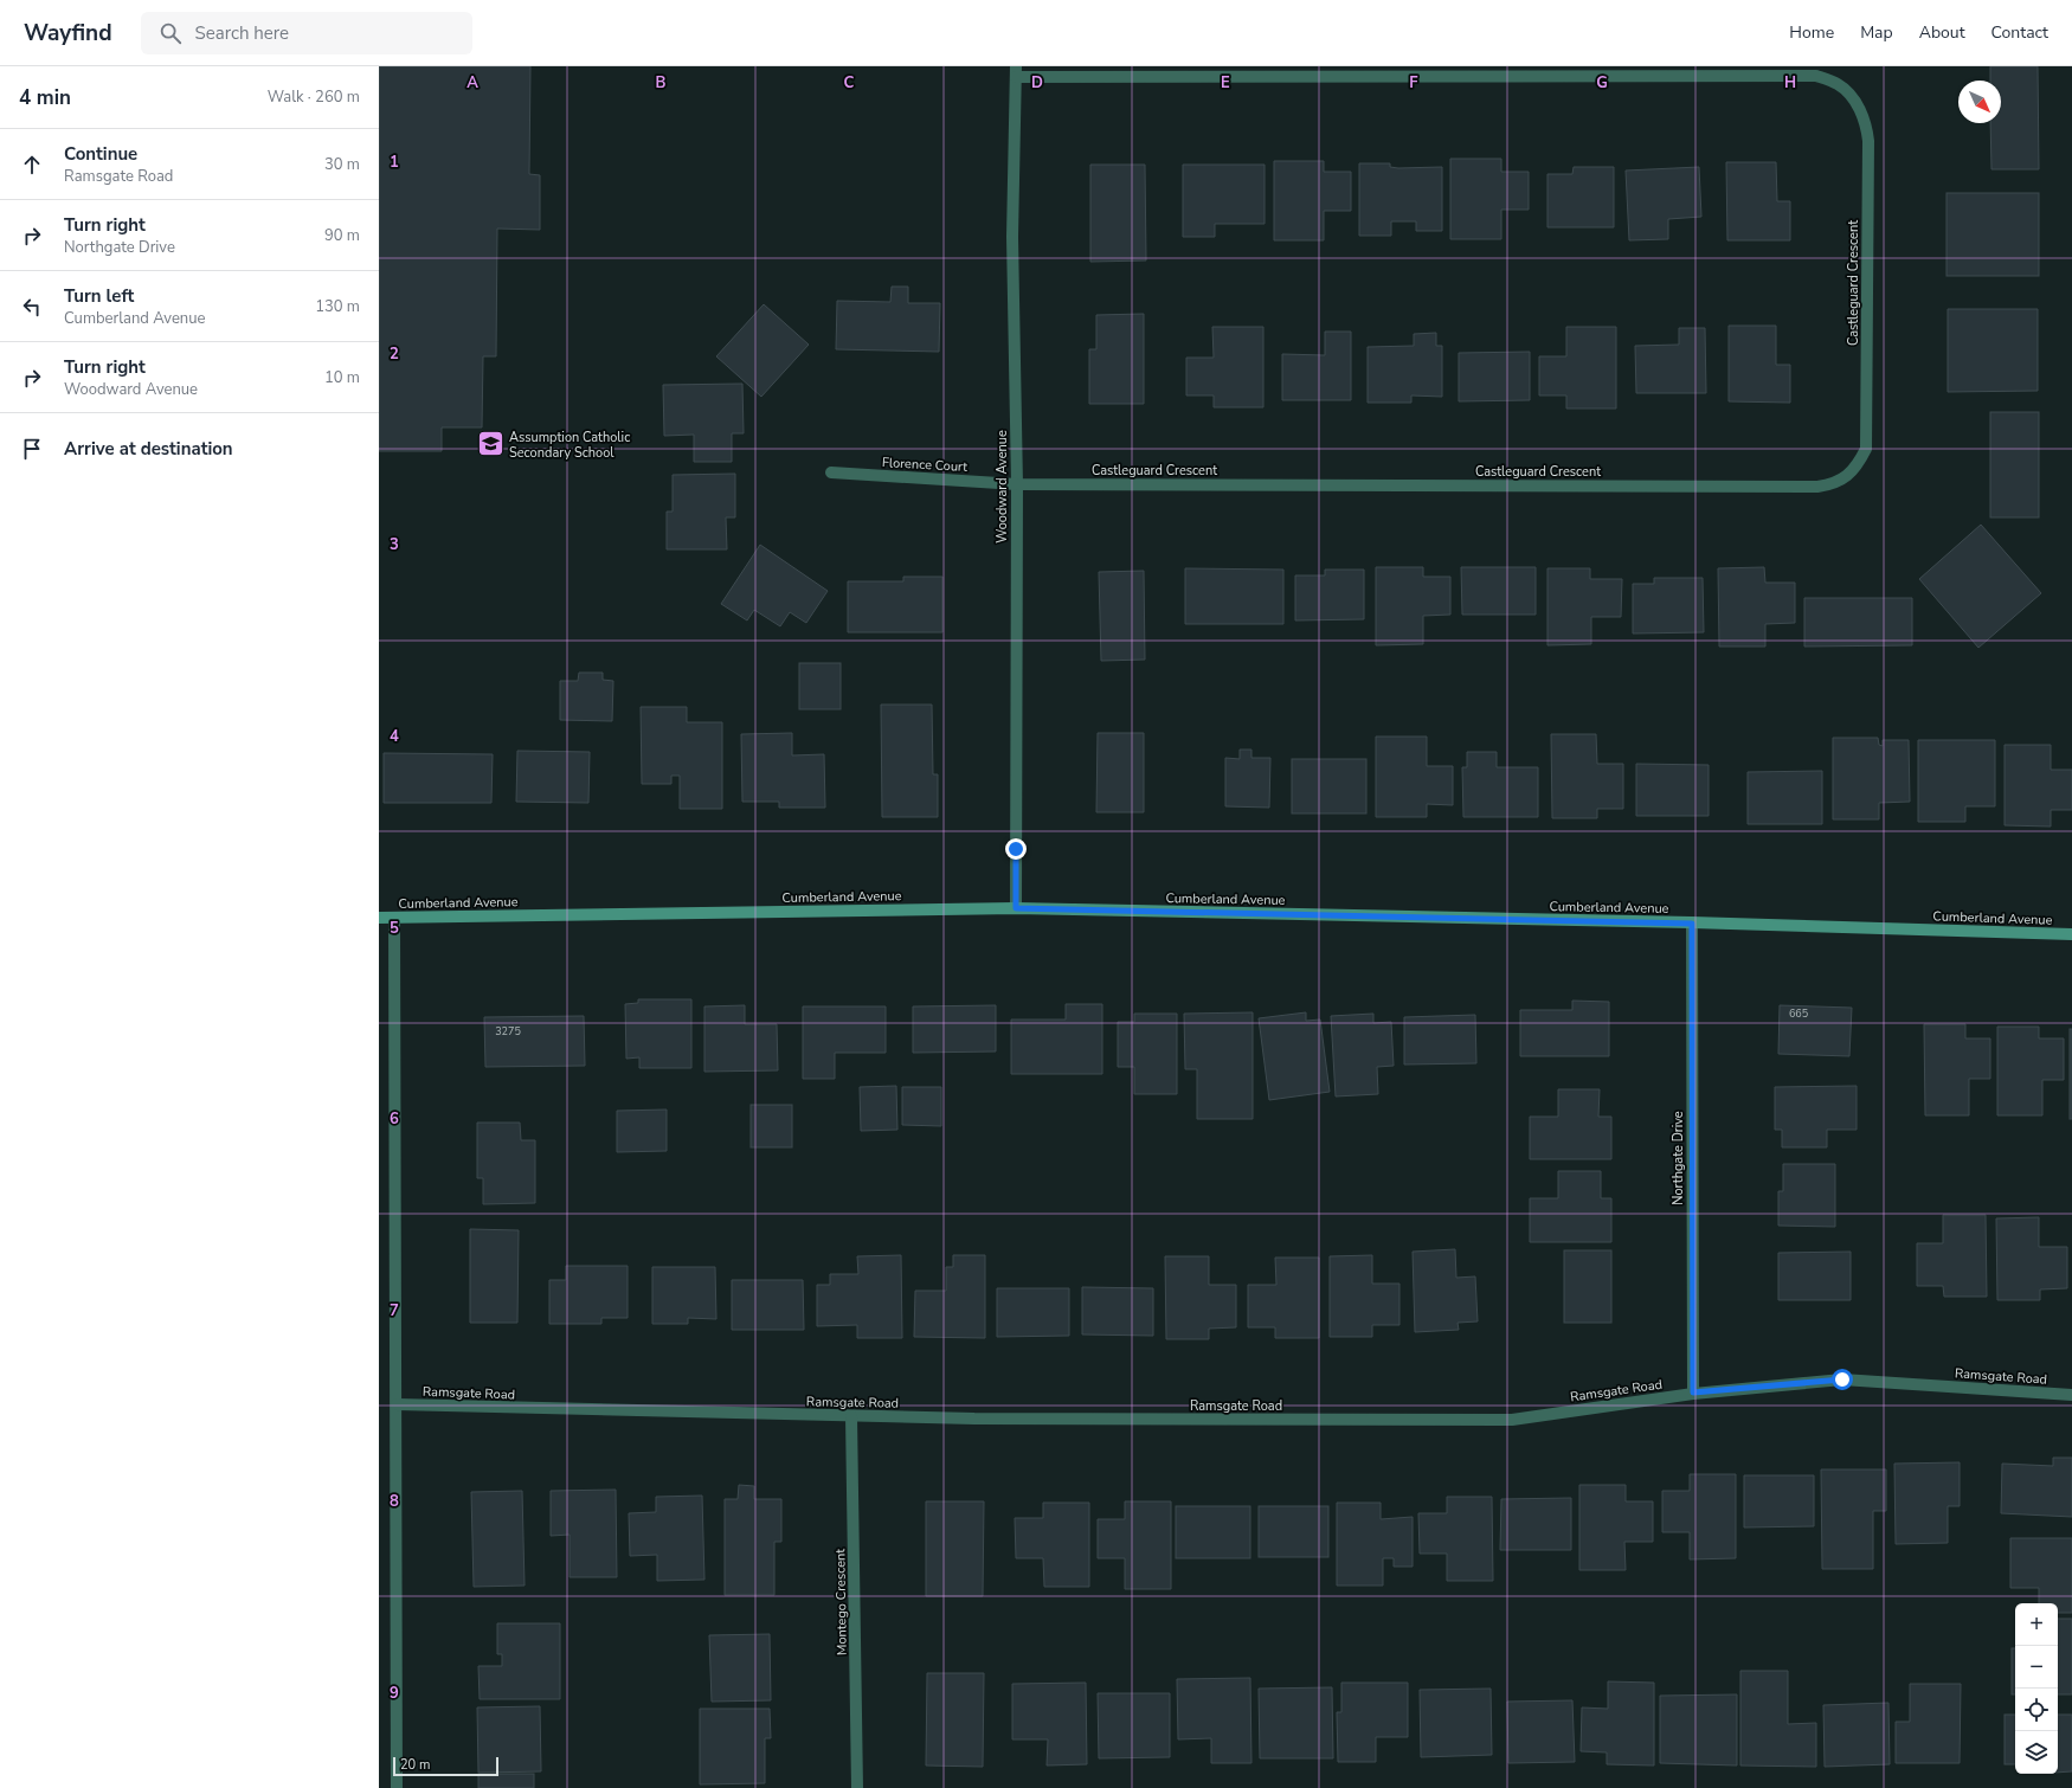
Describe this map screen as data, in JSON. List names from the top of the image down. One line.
{"streets":{"street":["Castleguard Crescent","Florence Court","Woodward Avenue","Cumberland Avenue","Northgate Drive","Ramsgate Road","Montego Crescent"]},"crossings":[["Castleguard Crescent","Florence Court"],["Castleguard Crescent","Woodward Avenue"],["Florence Court","Woodward Avenue"],["Woodward Avenue","Cumberland Avenue"],["Cumberland Avenue","Northgate Drive"],["Northgate Drive","Ramsgate Road"],["Ramsgate Road","Montego Crescent"]],"places":{"school or university":["Assumption Catholic Secondary School"]},"house_numbers":["665","3275"],"scale_bar":"20 m","north":"bottom right","page":{"header":"Wayfind","search":"Search here","nav":["Home","Map","About","Contact"],"heading":["4 min","Walk · 260 m"],"list":[["Continue","Ramsgate Road","30 m"],["Turn right","Northgate Drive","90 m"],["Turn left","Cumberland Avenue","130 m"],["Turn right","Woodward Avenue","10 m"],"Arrive at destination"],"map_buttons":["+","−"],"scale":"20 m"},"grid":{"columns":["A","B","C","D","E","F","G","H"],"rows":["1","2","3","4","5","6","7","8","9"]}}
